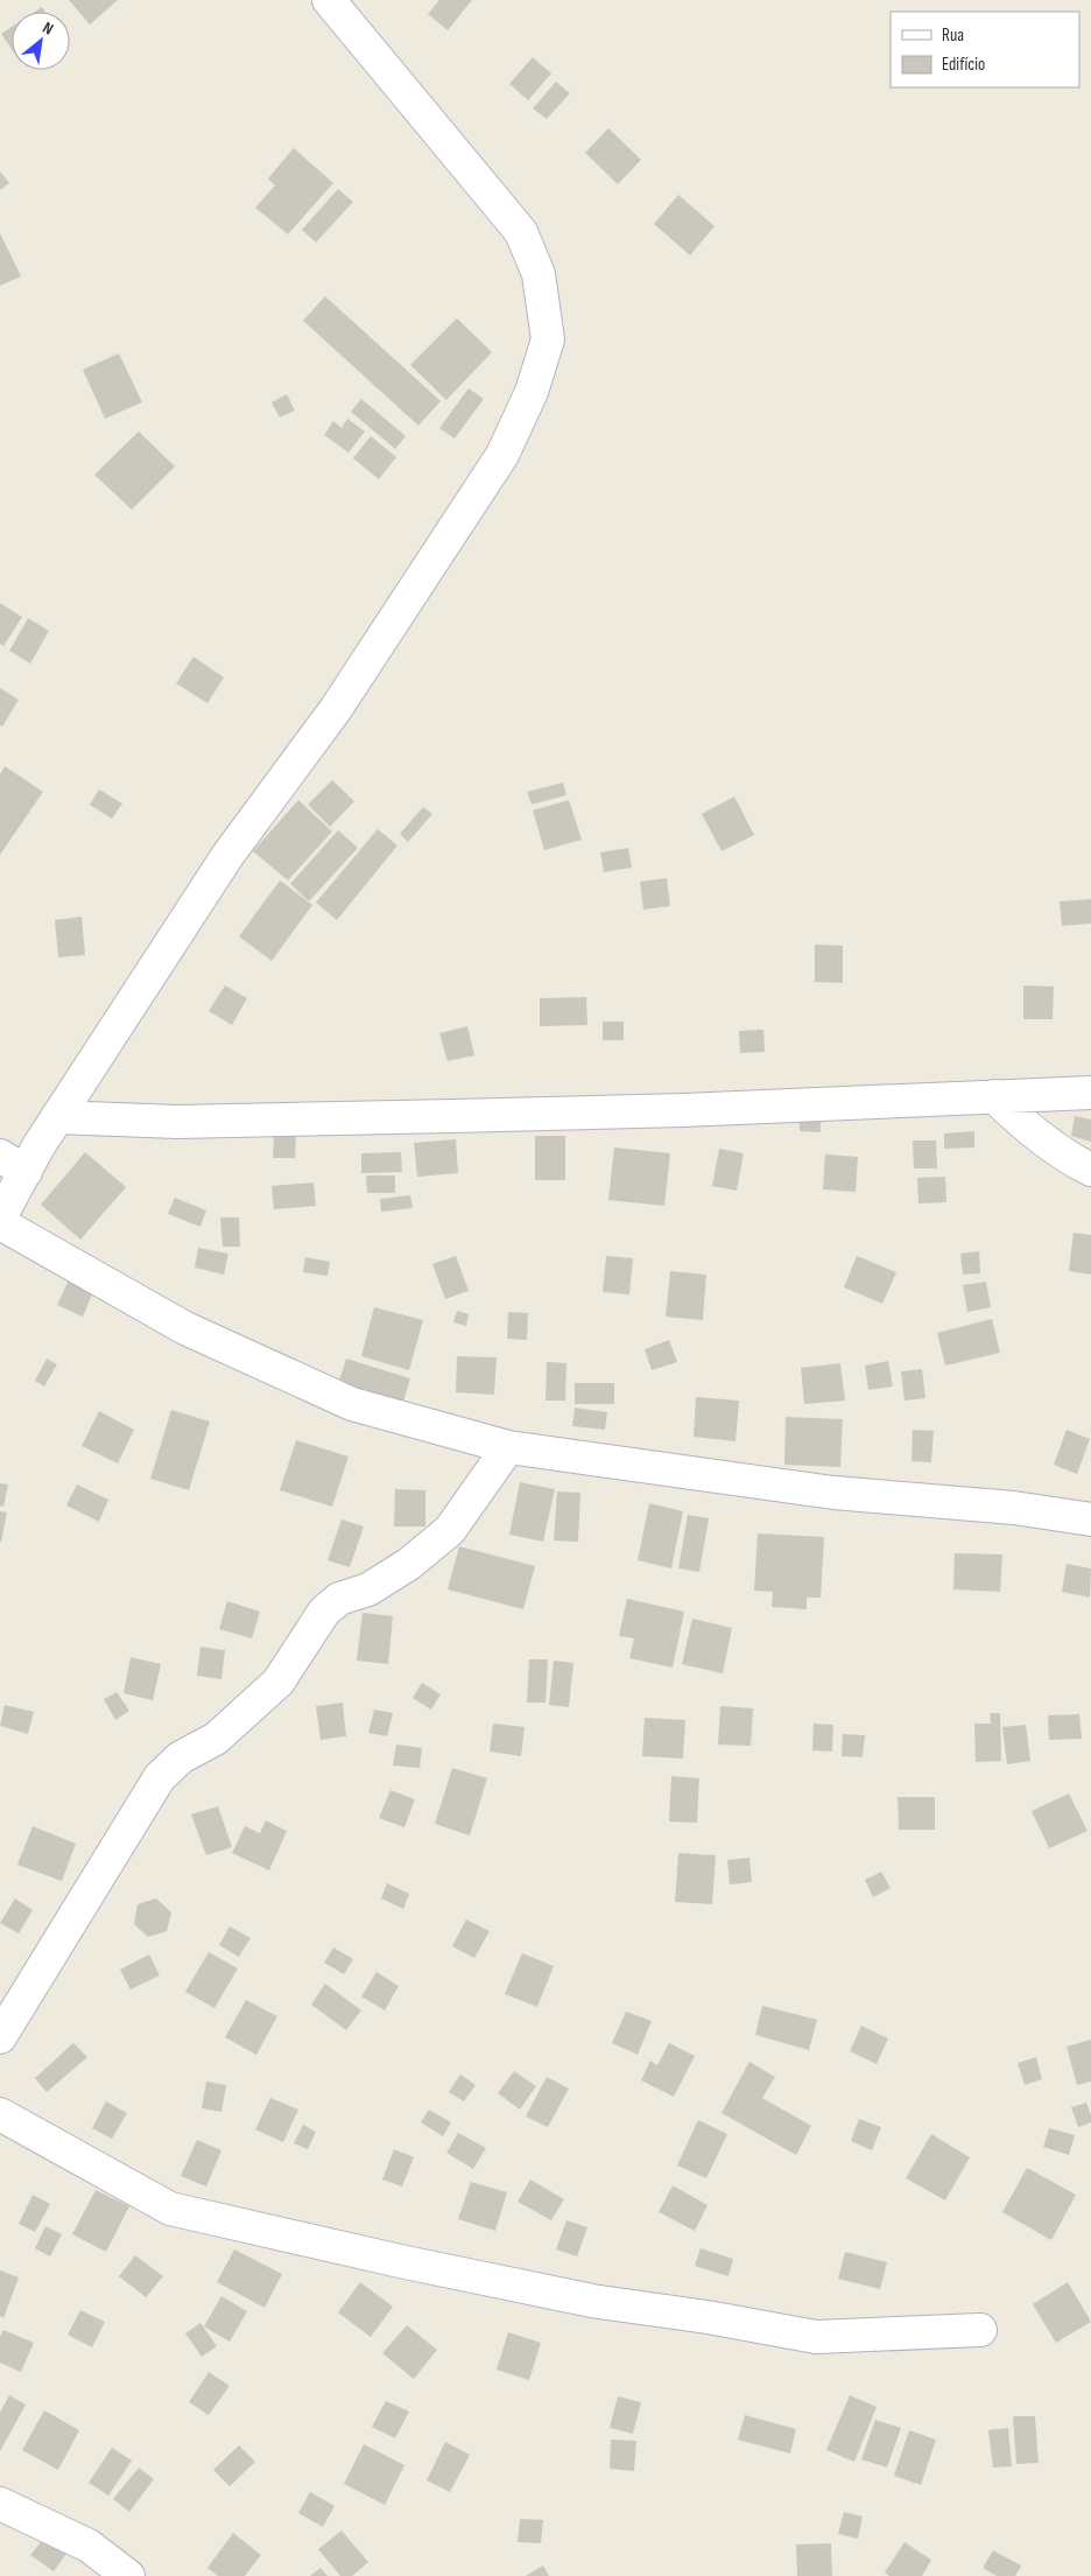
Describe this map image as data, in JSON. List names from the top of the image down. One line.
{"legend":["Rua","Edifício"],"north":"top right"}
